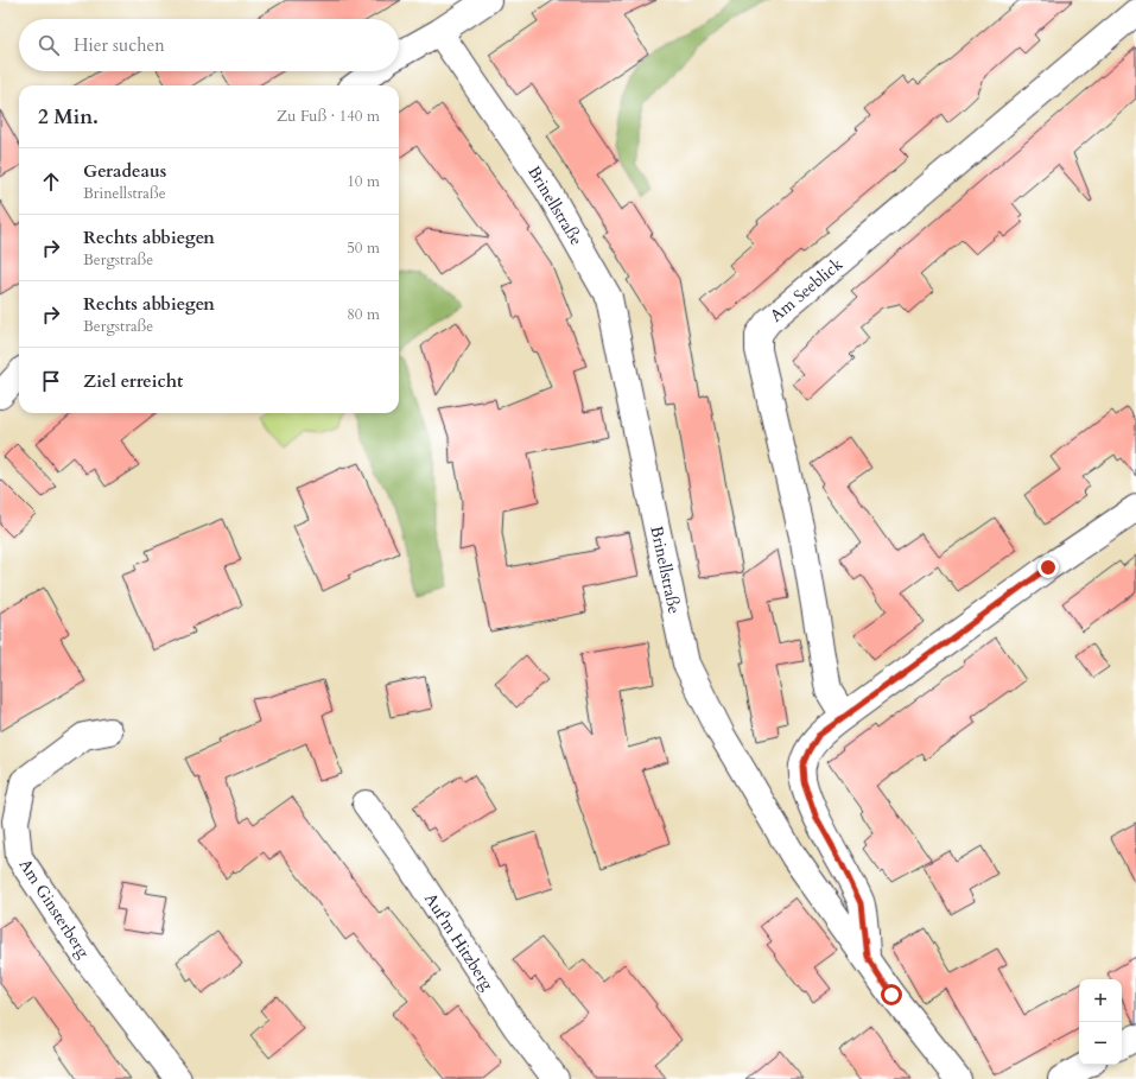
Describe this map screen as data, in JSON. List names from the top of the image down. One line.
{"streets":{"street":["Brinellstraße","Am Seeblick","Am Ginsterberg","Auf'm Hitzberg"]},"page":{"search":"Hier suchen","heading":["2 Min.","Zu Fuß · 140 m"],"list":[["Geradeaus","Brinellstraße","10 m"],["Rechts abbiegen","Bergstraße","50 m"],["Rechts abbiegen","Bergstraße","80 m"],"Ziel erreicht"],"map_buttons":["+","−"]}}
